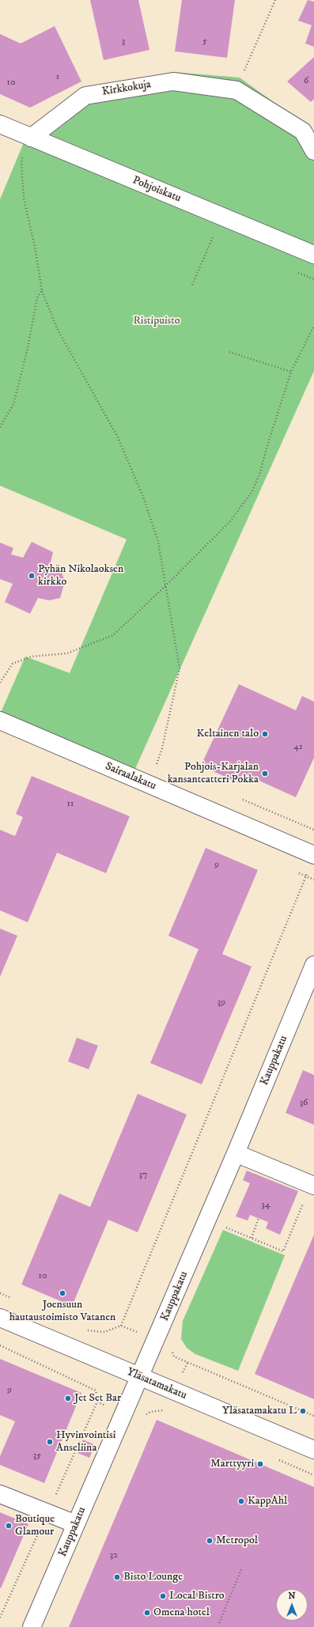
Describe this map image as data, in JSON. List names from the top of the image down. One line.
{"streets":{"street":["Kirkkokuja","Pohjoiskatu","Sairaalakatu","Kauppakatu","Yläsatamakatu"]},"crossings":[["Kirkkokuja","Pohjoiskatu"],["Kauppakatu","Yläsatamakatu"]],"parks":["Ristipuisto"],"places":["Pyhän Nikolaoksen kirkko","Keltainen talo","Pohjois-Karjalan kansanteatteri Pokka","Joensuun hautaustoimisto Vatanen","Jet Set Bar","Yläsatamakatu L","Hyvinvointisi Anseliina","Marttyyri","KappAhl","Boutique Glamour","Metropol","Bisto Lounge","Local Bistro","Omena hotel"],"house_numbers":["3","5","1","6","10","41","11","9","39","36","37","34","10","9","35","32"],"north":"top"}
